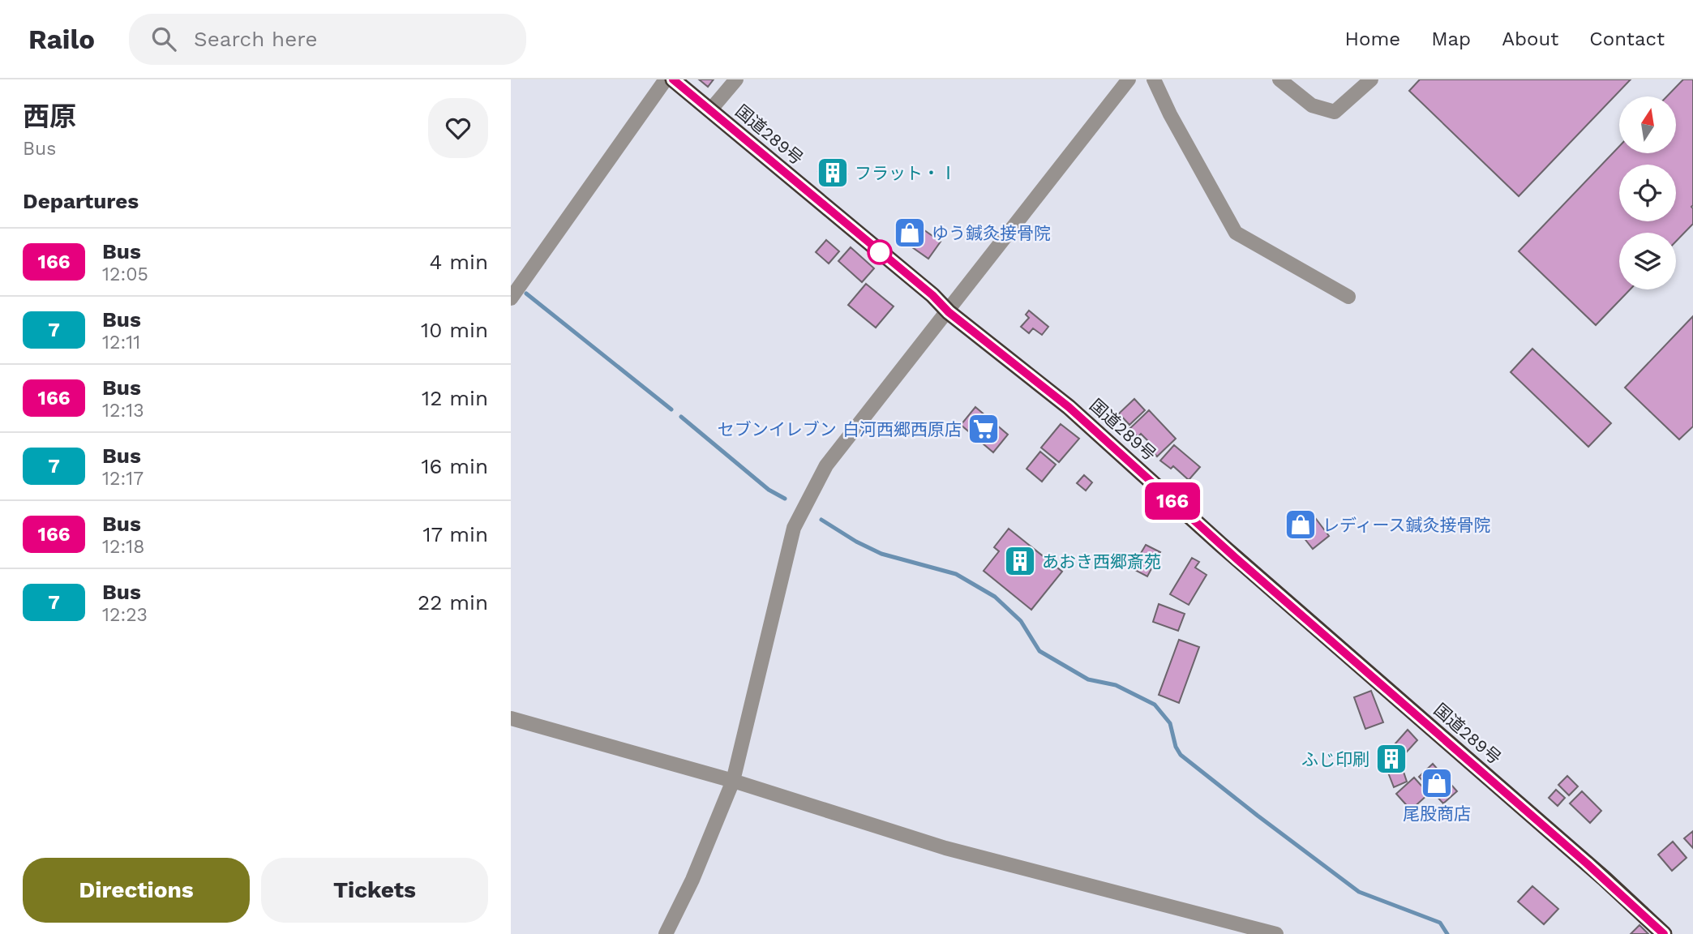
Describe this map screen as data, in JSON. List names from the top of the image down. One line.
{"streets":{"highway":["国道289号"]},"places":{"building":["フラット・Ⅰ","あおき西郷斎苑","ふじ印刷"],"shop":["ゆう鍼灸接骨院","レディース鍼灸接骨院","尾股商店"],"supermarket":["セブンイレブン 白河西郷西原店"]},"lines":["bus line 166"],"north":"top","page":{"header":"Railo","search":"Search here","nav":["Home","Map","About","Contact"],"heading":[["西原","Bus"],"Departures"],"on_map":"166","list":[{"mark":"166","name":"Bus","note":"12:05","value":"4 min"},{"mark":"7","name":"Bus","note":"12:11","value":"10 min"},{"mark":"166","name":"Bus","note":"12:13","value":"12 min"},{"mark":"7","name":"Bus","note":"12:17","value":"16 min"},{"mark":"166","name":"Bus","note":"12:18","value":"17 min"},{"mark":"7","name":"Bus","note":"12:23","value":"22 min"}],"buttons":["Directions","Tickets"]}}
